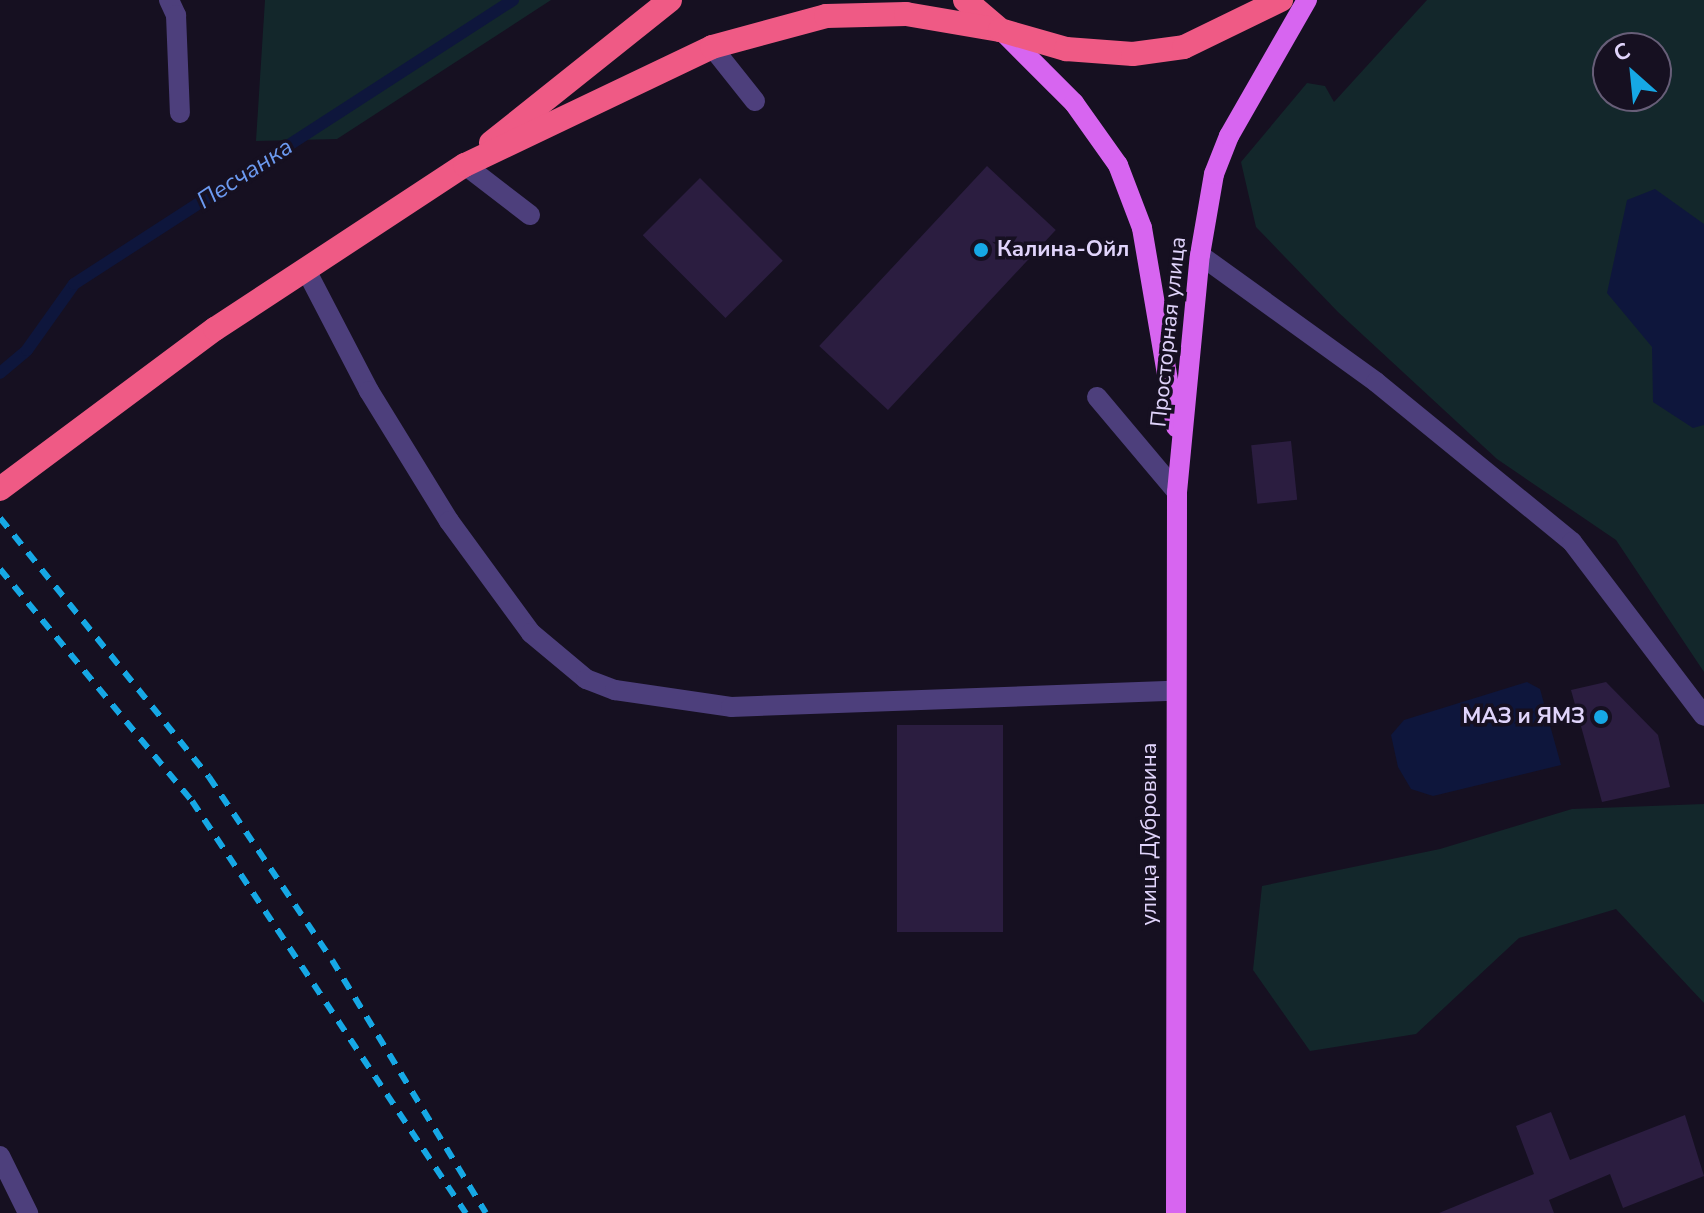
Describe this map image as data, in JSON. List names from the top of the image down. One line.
{"streets":{"main road":["Просторная улица","улица Дубровина"]},"crossings":[["Просторная улица","улица Дубровина"]],"water":["Песчанка"],"places":["Калина-Ойл","МАЗ и ЯМЗ"],"north":"top left"}
